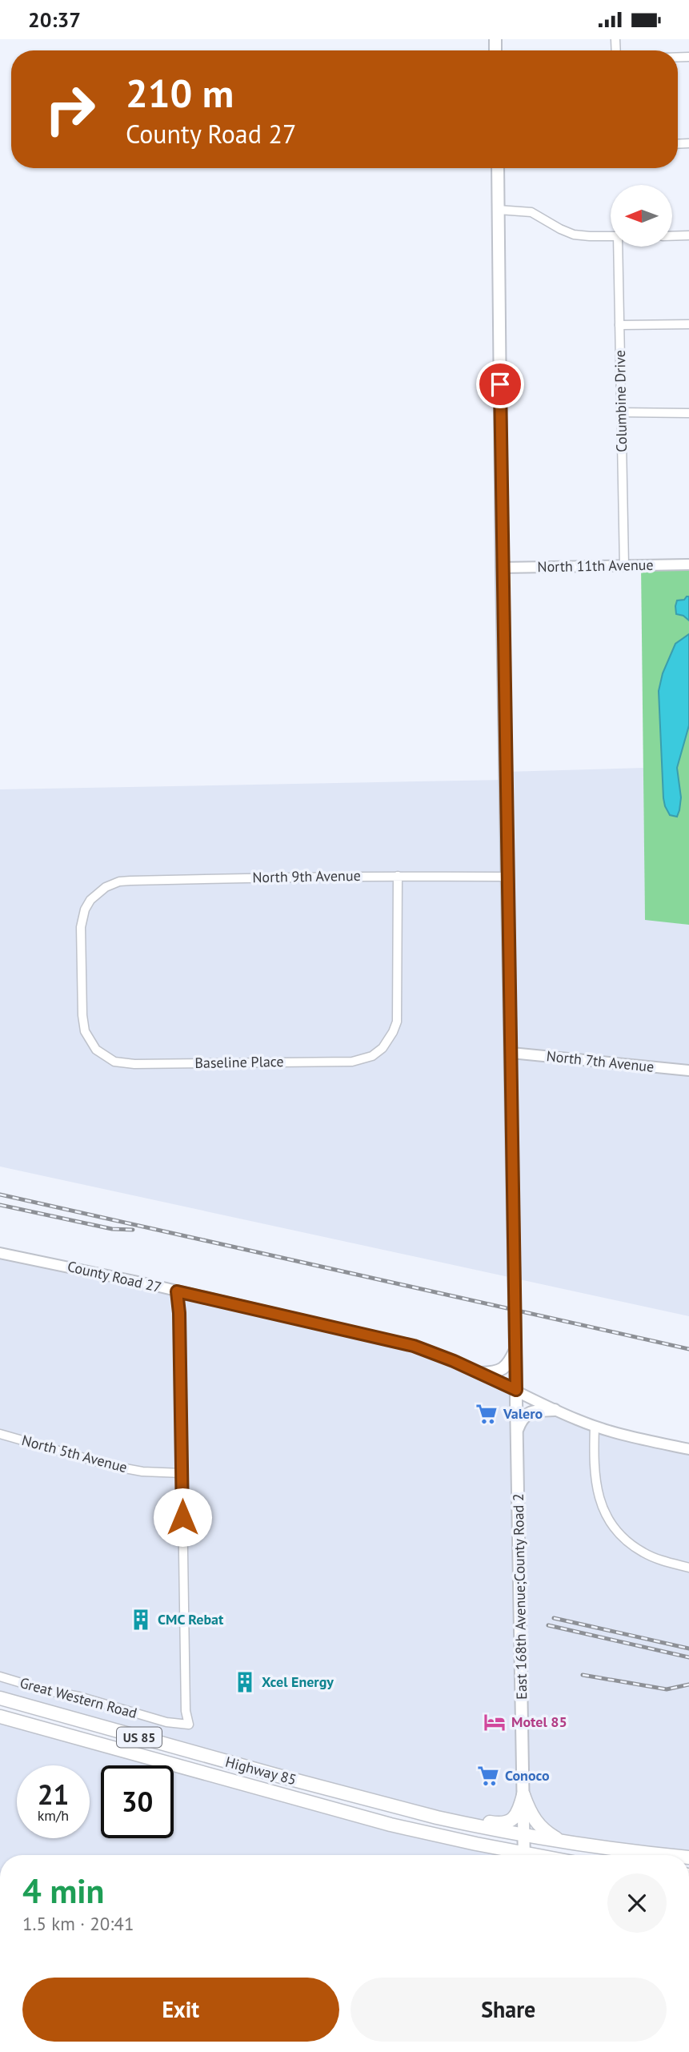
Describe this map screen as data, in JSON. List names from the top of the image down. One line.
{"streets":{"highway":["US 85","Highway 85"],"main road":["East 168th Avenue;County Road 2"],"street":["Columbine Drive","North 11th Avenue","North 9th Avenue","North 7th Avenue","Baseline Place","County Road 27","North 5th Avenue","Great Western Road"]},"crossings":[["Columbine Drive","North 11th Avenue"],["North 11th Avenue","East 168th Avenue;County Road 2"],["North 9th Avenue","Baseline Place"],["North 9th Avenue","East 168th Avenue;County Road 2"],["North 7th Avenue","East 168th Avenue;County Road 2"],["County Road 27","East 168th Avenue;County Road 2"],["North 5th Avenue","Great Western Road"],["East 168th Avenue;County Road 2","US 85"],["East 168th Avenue;County Road 2","Highway 85"],["US 85","Highway 85"]],"places":{"supermarket":["Valero","Conoco"],"building":["CMC Rebat","Xcel Energy"],"hotel":["Motel 85"]},"north":"left","page":{"status":"20:37","turn":["210 m","County Road 27"],"speed":"21 km/h","limit":"30","heading":["4 min","1.5 km · 20:41"],"buttons":["Exit","Share"]}}
